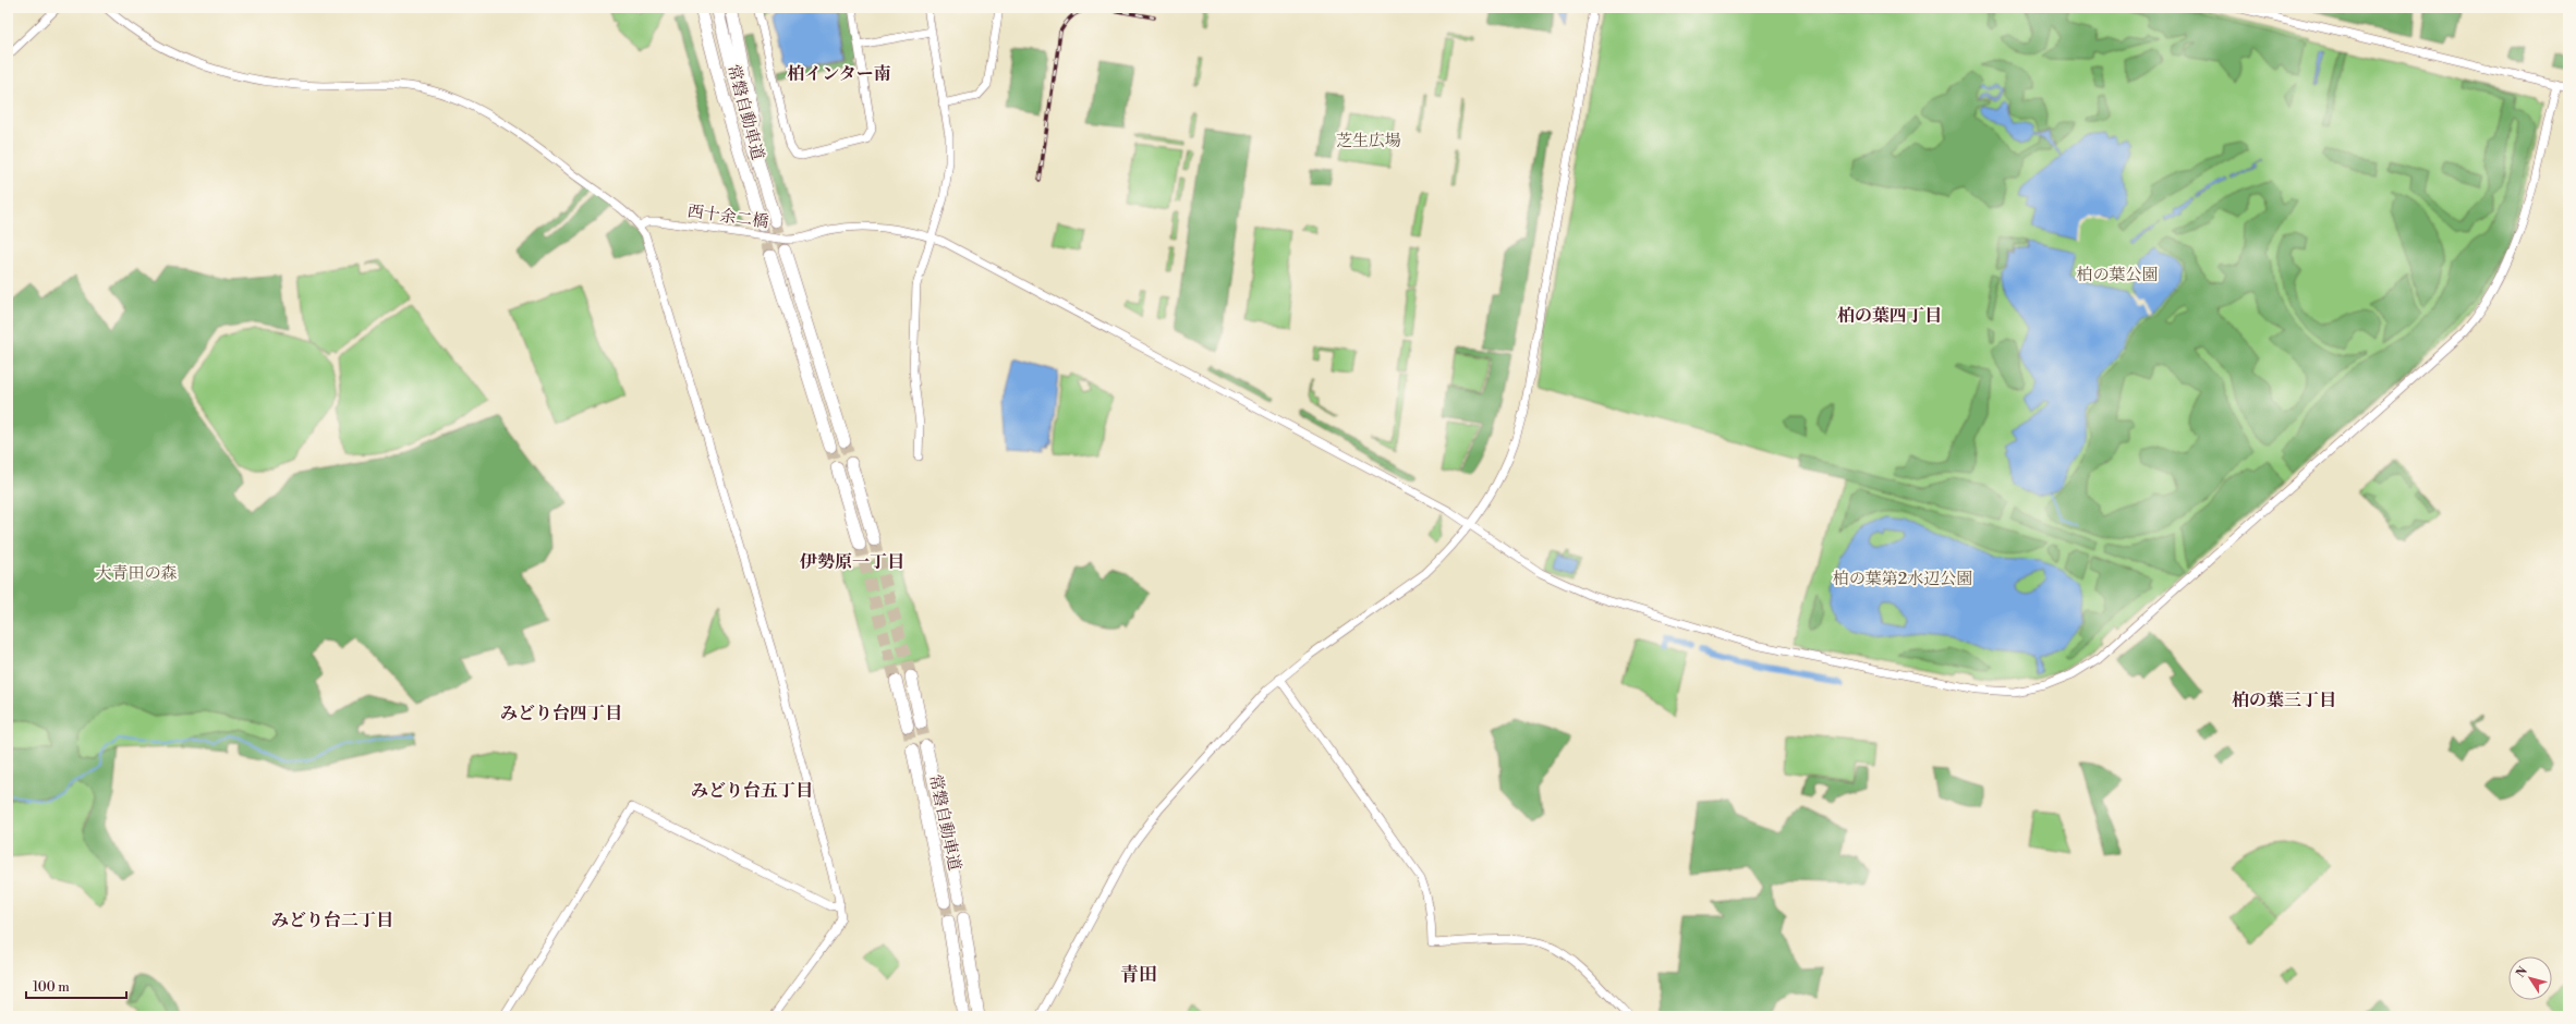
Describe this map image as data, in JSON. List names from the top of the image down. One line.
{"streets":{"highway":["常磐自動車道"],"street":["西十余二橋"]},"districts":["柏インター南","柏の葉四丁目","伊勢原一丁目","柏の葉三丁目","みどり台四丁目","みどり台五丁目","みどり台二丁目","青田"],"parks":["芝生広場","柏の葉公園","大青田の森","柏の葉第2水辺公園"],"scale_bar":"100 m","north":"top left"}
